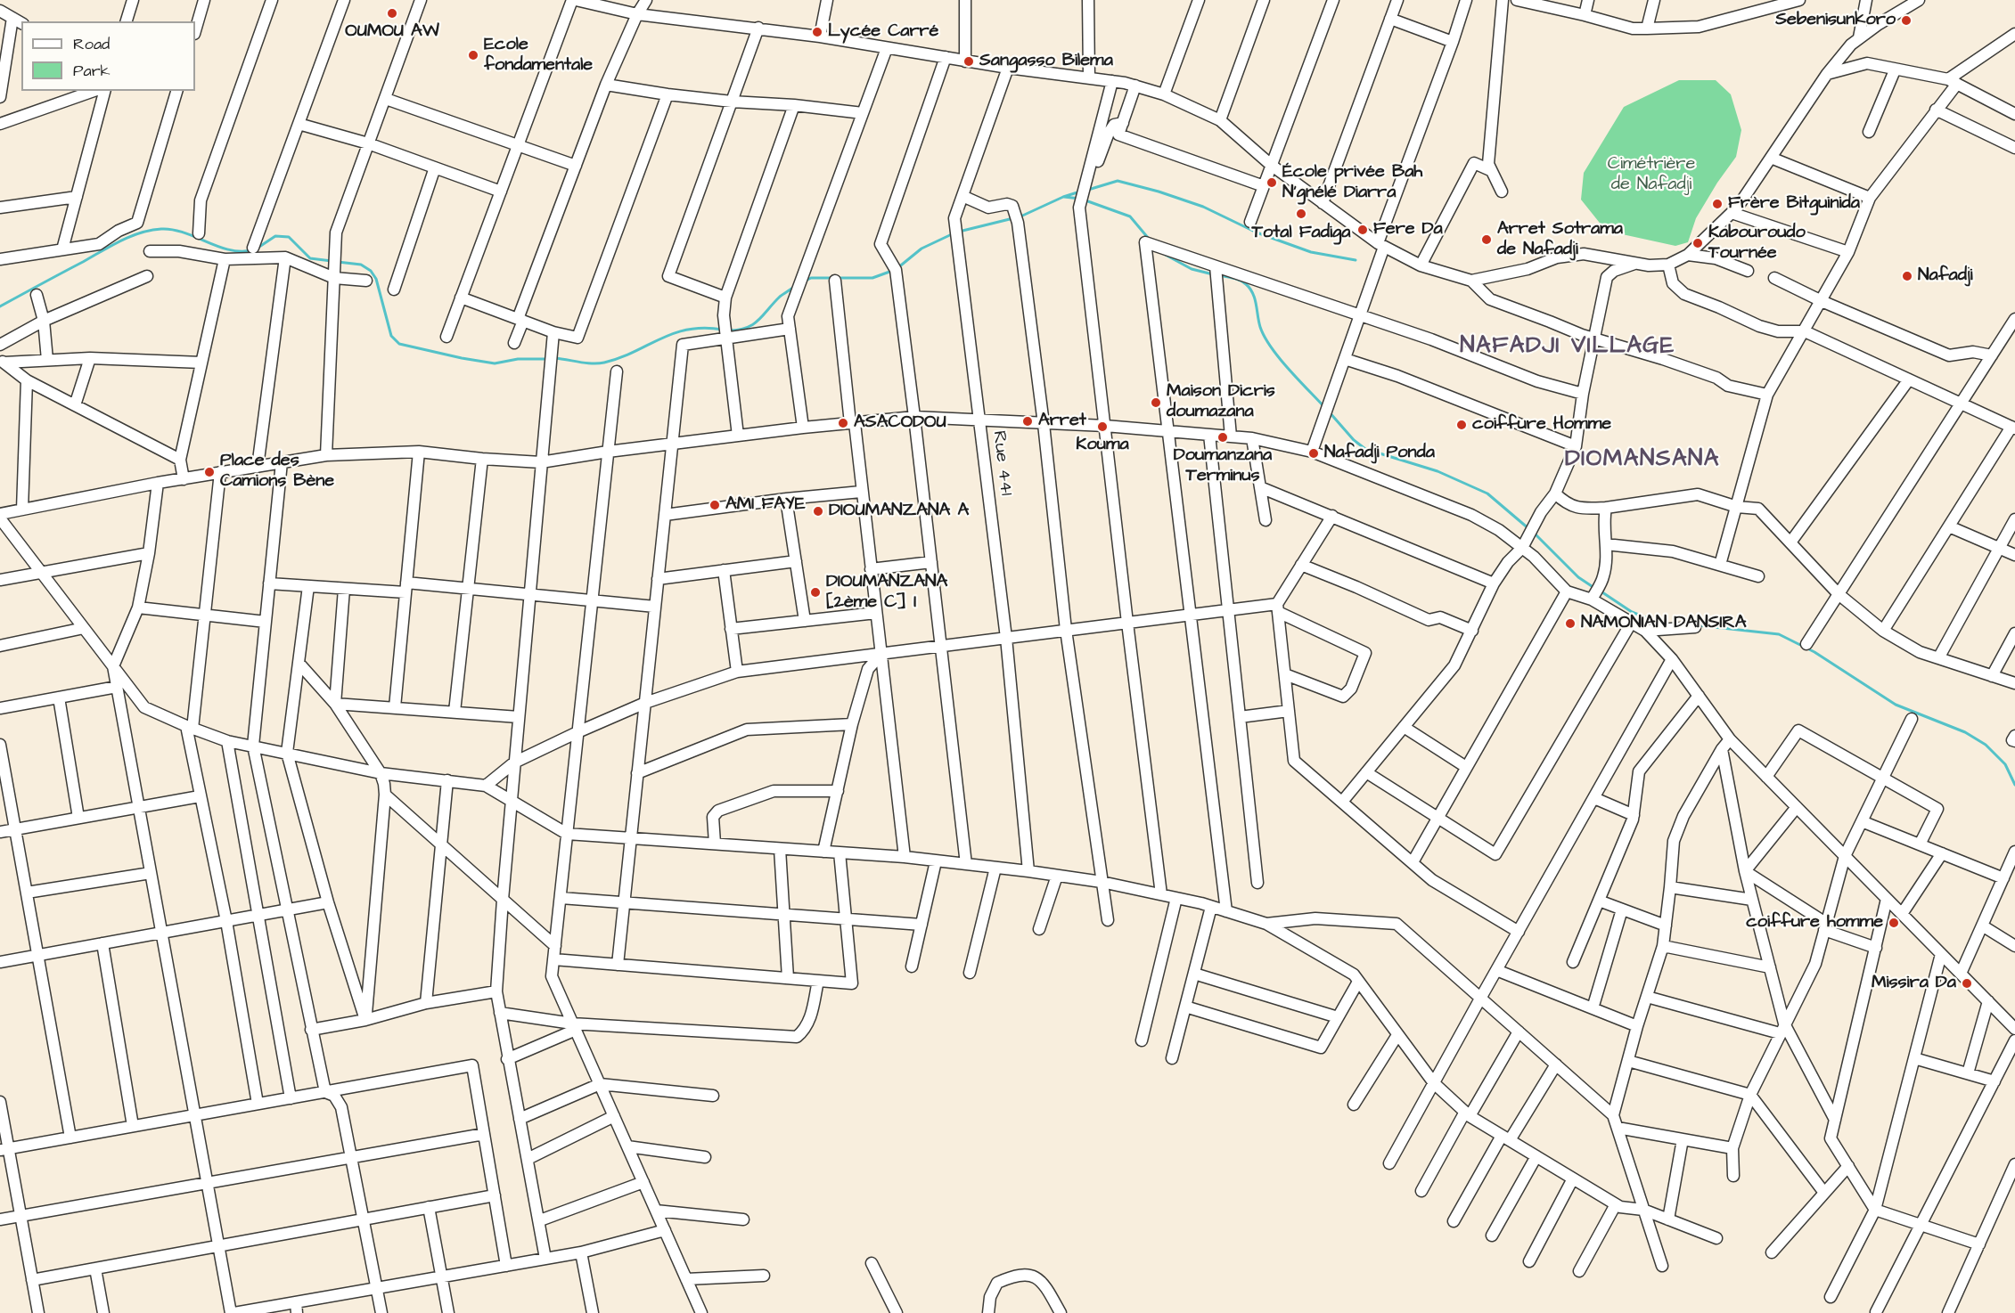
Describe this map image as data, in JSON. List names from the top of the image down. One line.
{"streets":{"street":["Rue 441"]},"districts":["NAFADJI VILLAGE","DIOMANSANA"],"parks":["Cimétrière de Nafadji"],"places":["OUMOU AW","Sebenisunkoro","Lycée Carré","Ecole fondamentale","Sangasso Bilema","École privée Bah N'gnélé Diarra","Frère Bitguinida","Total Fadiga","Fere Da","Arret Sotrama de Nafadji","Kabouroudo Tournée","Nafadji","Maison Dicris doumazana","Arret","ASACODOU","coiffure Homme","Kouma","Doumanzana Terminus","Nafadji Ponda","Place des Camions Bène","AMI FAYE","DIOUMANZANA A","DIOUMANZANA [2ème C] I","NAMONIAN DANSIRA","coiffure homme","Missira Da"],"legend":["Road","Park"]}
